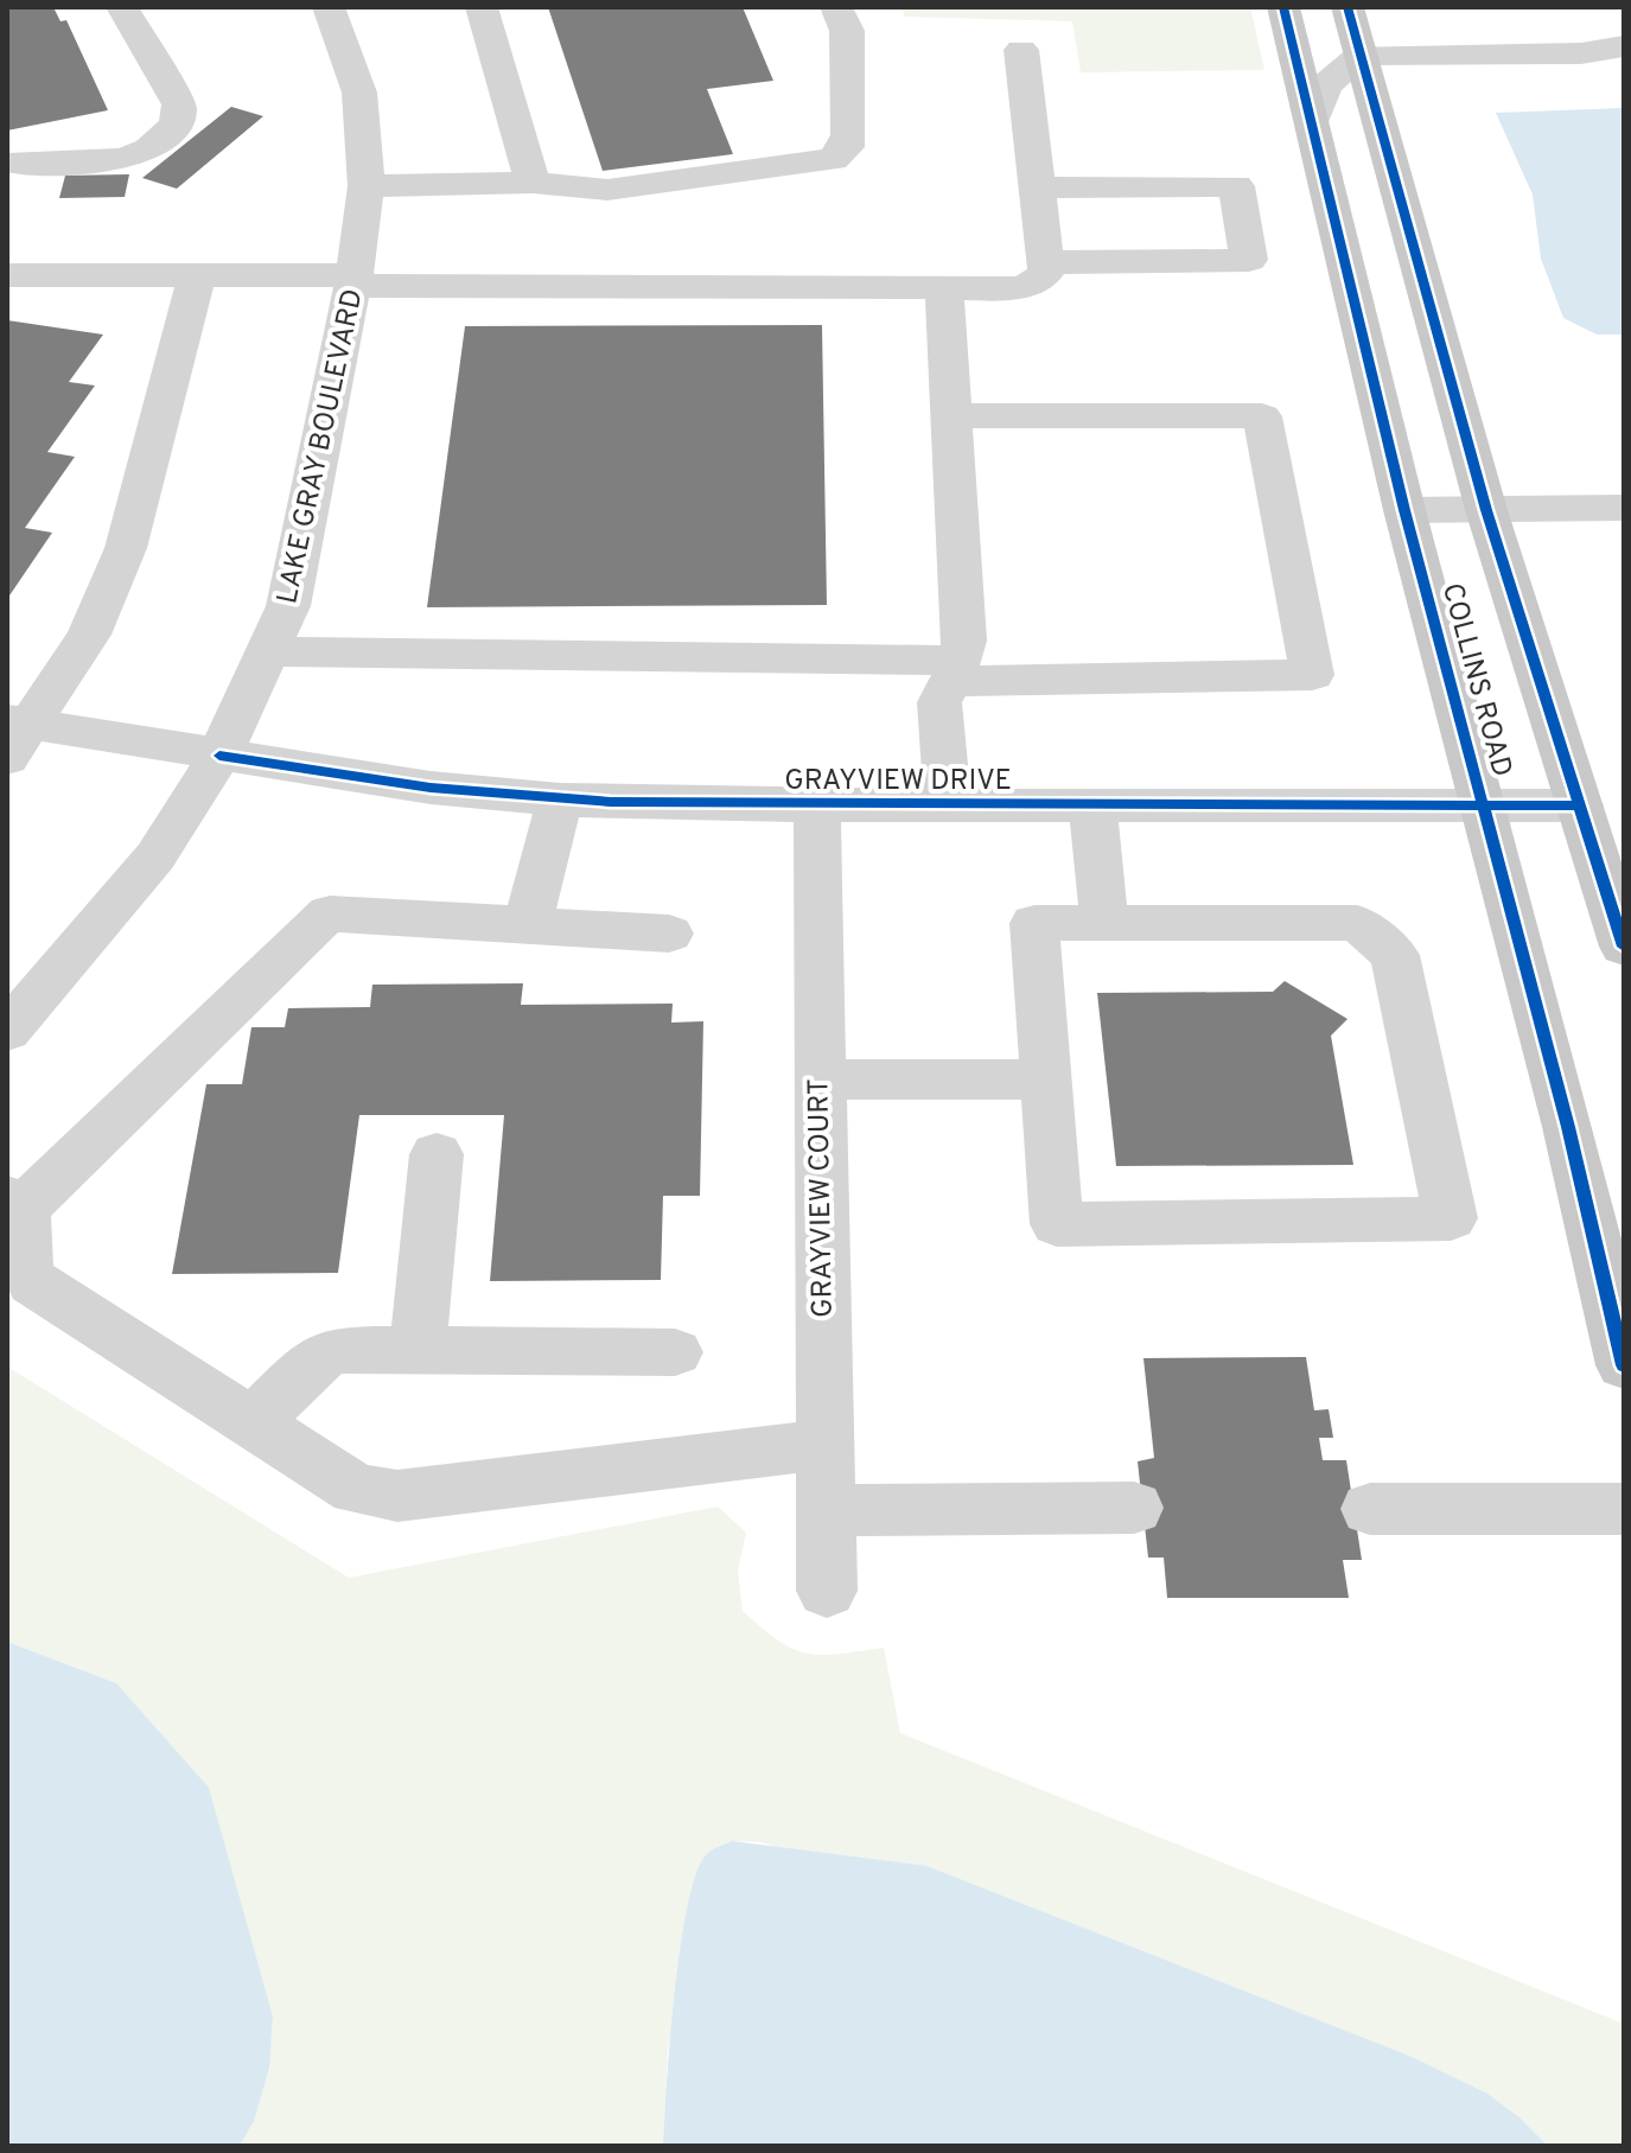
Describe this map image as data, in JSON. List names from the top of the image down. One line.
{"streets":{"main road":["COLLINS ROAD"],"street":["LAKE GRAY BOULEVARD","GRAYVIEW DRIVE","GRAYVIEW COURT"]},"crossings":[["LAKE GRAY BOULEVARD","GRAYVIEW DRIVE"],["COLLINS ROAD","GRAYVIEW DRIVE"],["GRAYVIEW DRIVE","GRAYVIEW COURT"]]}
